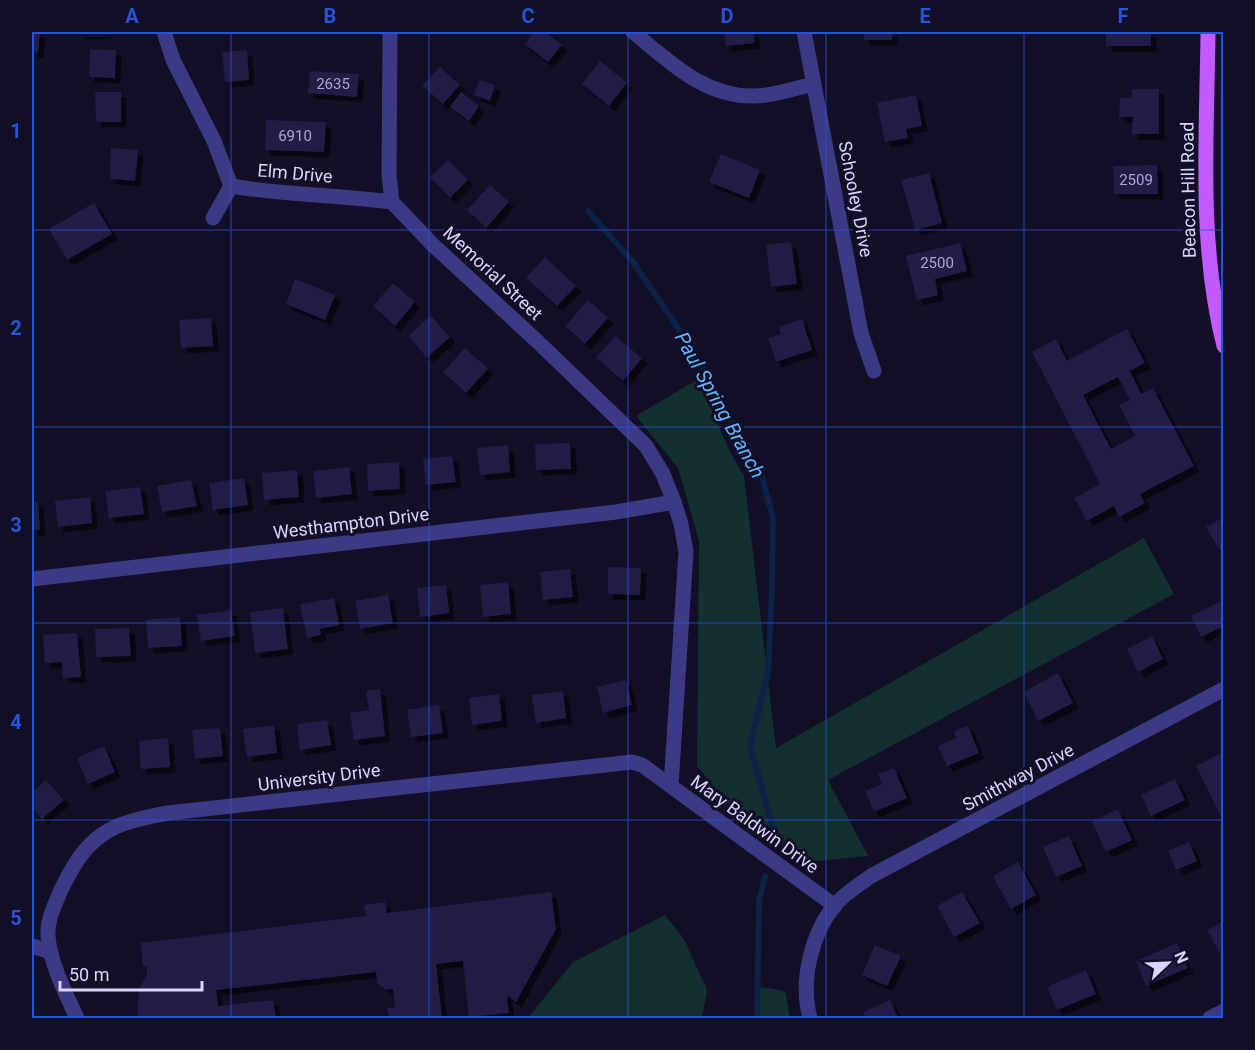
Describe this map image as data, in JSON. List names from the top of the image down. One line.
{"streets":{"main road":["Beacon Hill Road"],"street":["Elm Drive","Schooley Drive","Memorial Street","Westhampton Drive","University Drive","Smithway Drive","Mary Baldwin Drive"]},"crossings":[["Elm Drive","Memorial Street"],["Memorial Street","Westhampton Drive"],["Memorial Street","Mary Baldwin Drive"],["Westhampton Drive","Mary Baldwin Drive"],["University Drive","Mary Baldwin Drive"],["Smithway Drive","Mary Baldwin Drive"]],"water":["Paul Spring Branch"],"house_numbers":["2635","6910","2509","2500"],"scale_bar":"50 m","north":"top right","grid":{"columns":["A","B","C","D","E","F"],"rows":["1","2","3","4","5"]}}
